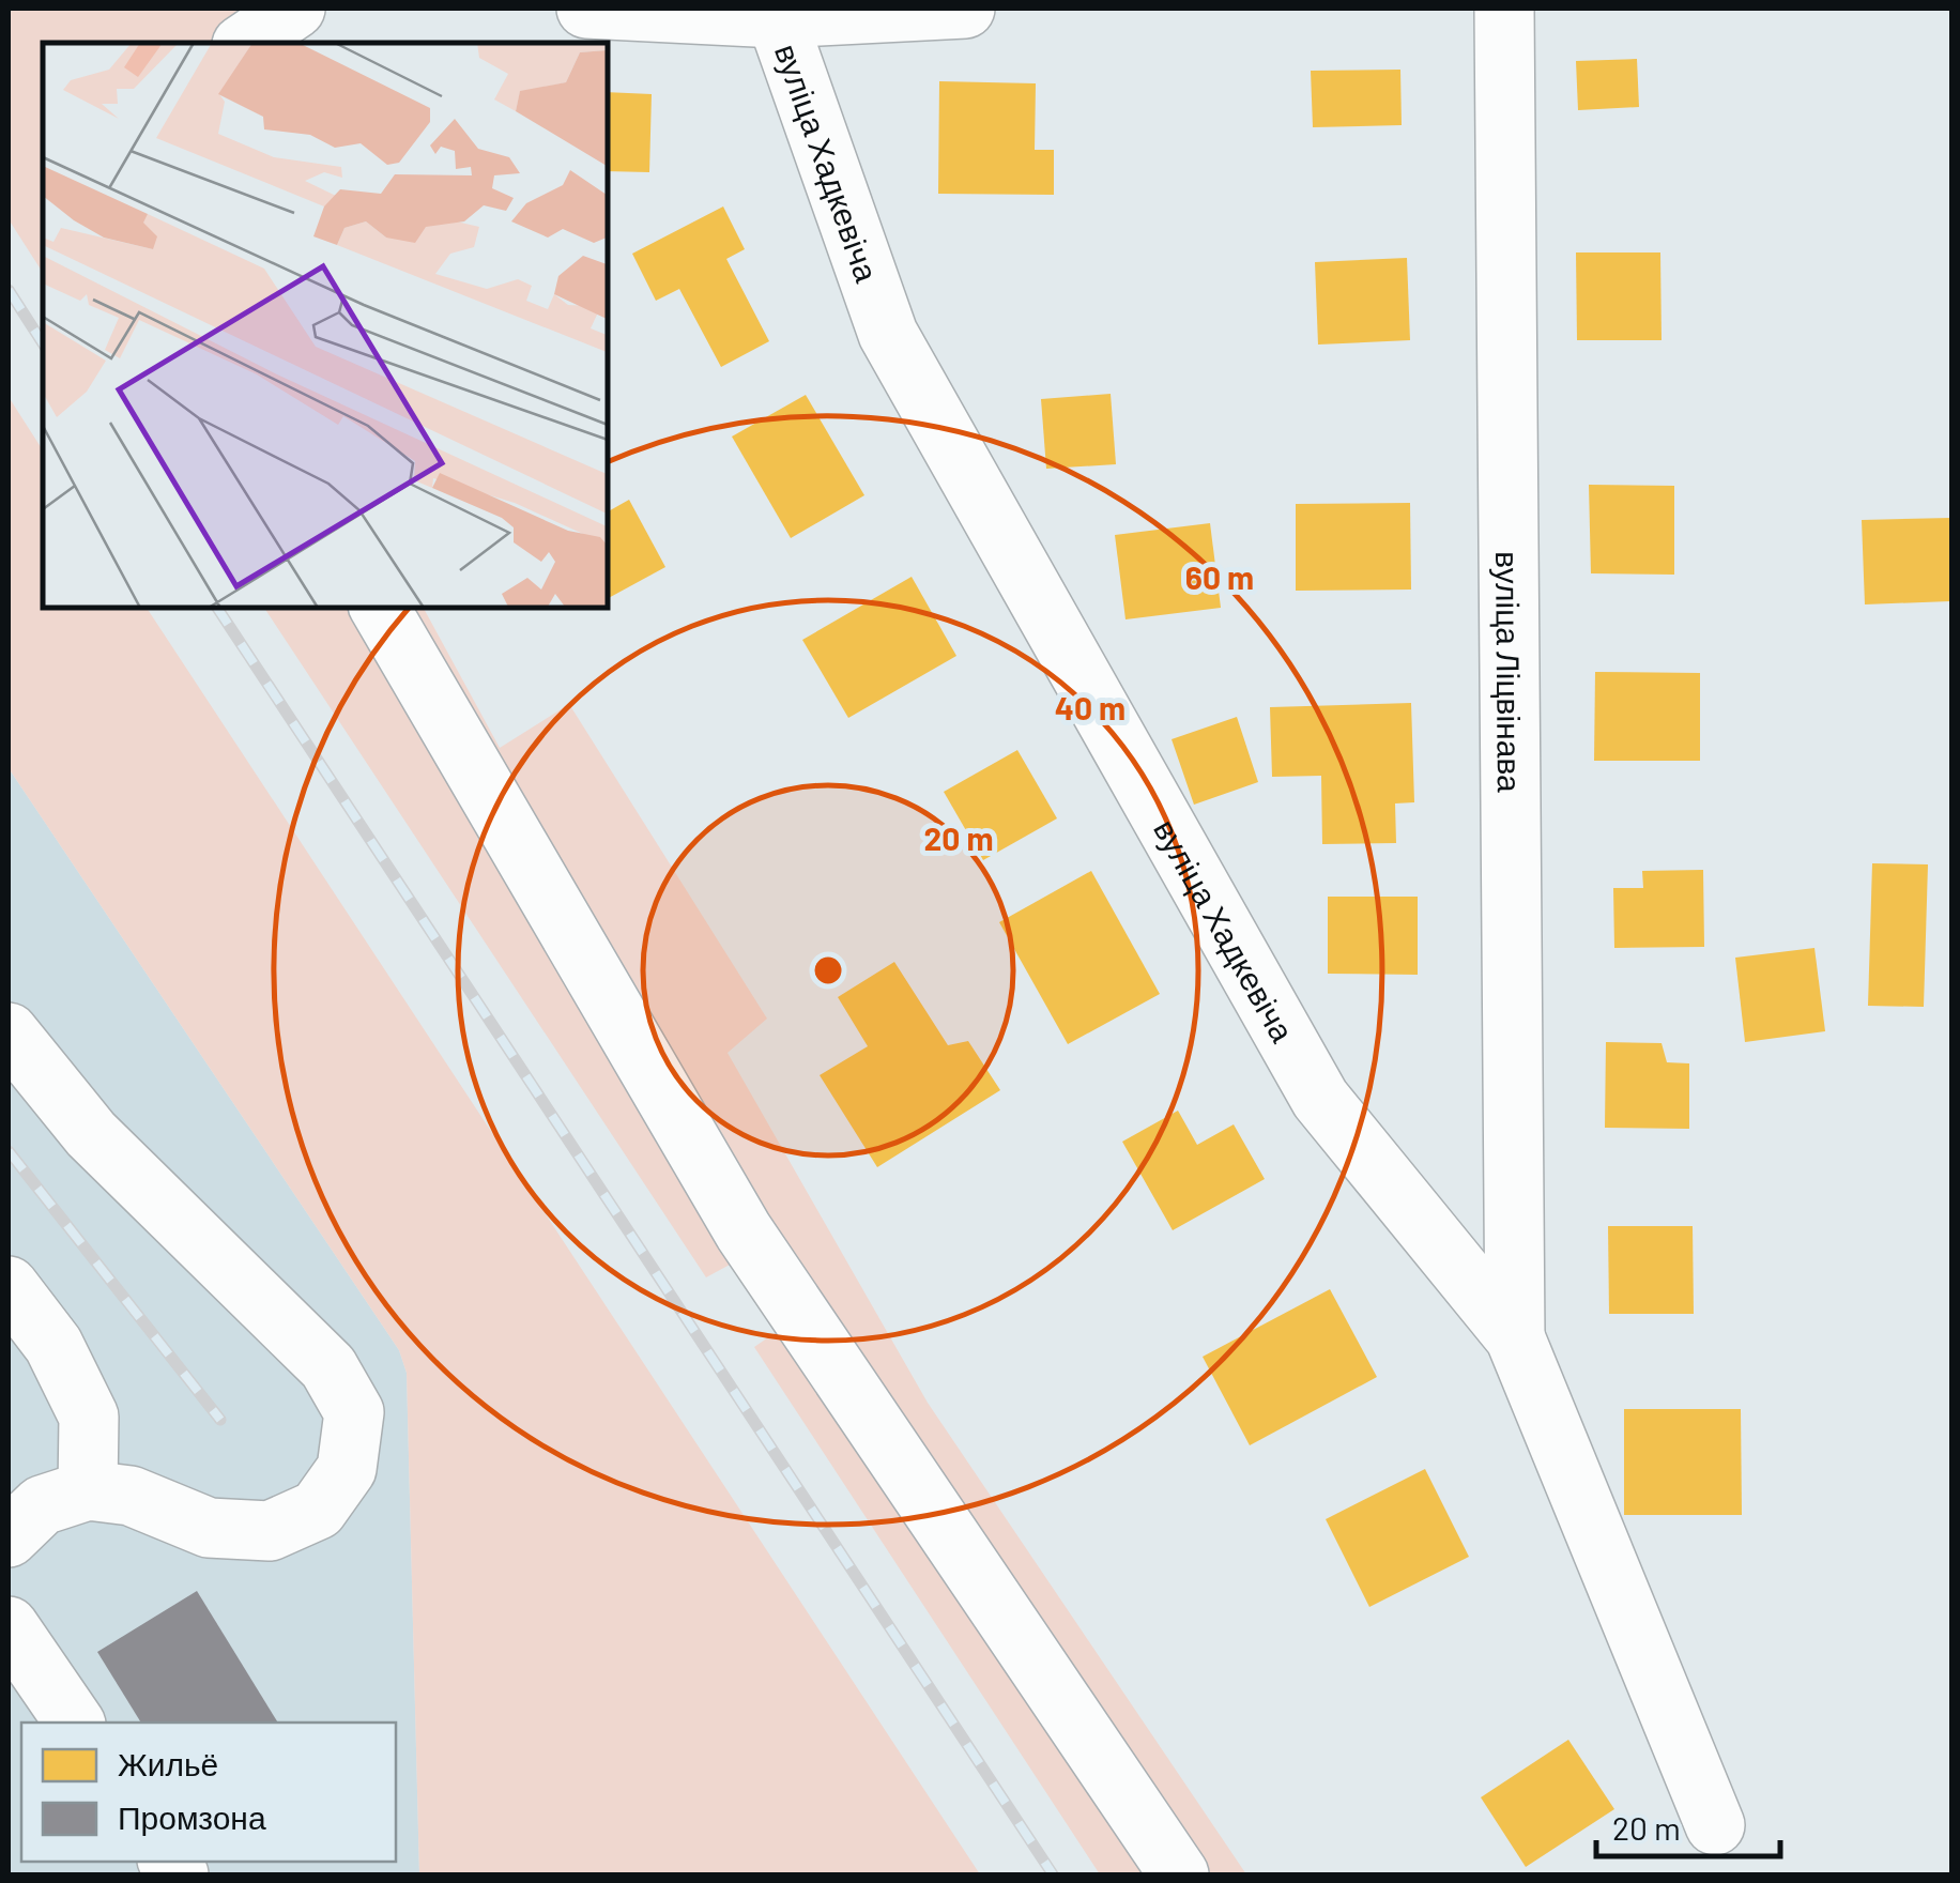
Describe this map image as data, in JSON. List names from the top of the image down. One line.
{"streets":{"street":["вуліца Хадкевіча","вуліца Ліцвінава"]},"crossings":[["вуліца Хадкевіча","вуліца Ліцвінава"]],"legend":["Жильё","Промзона"],"scale_bar":"20 m","rings":["60 m","40 m","20 m"]}
